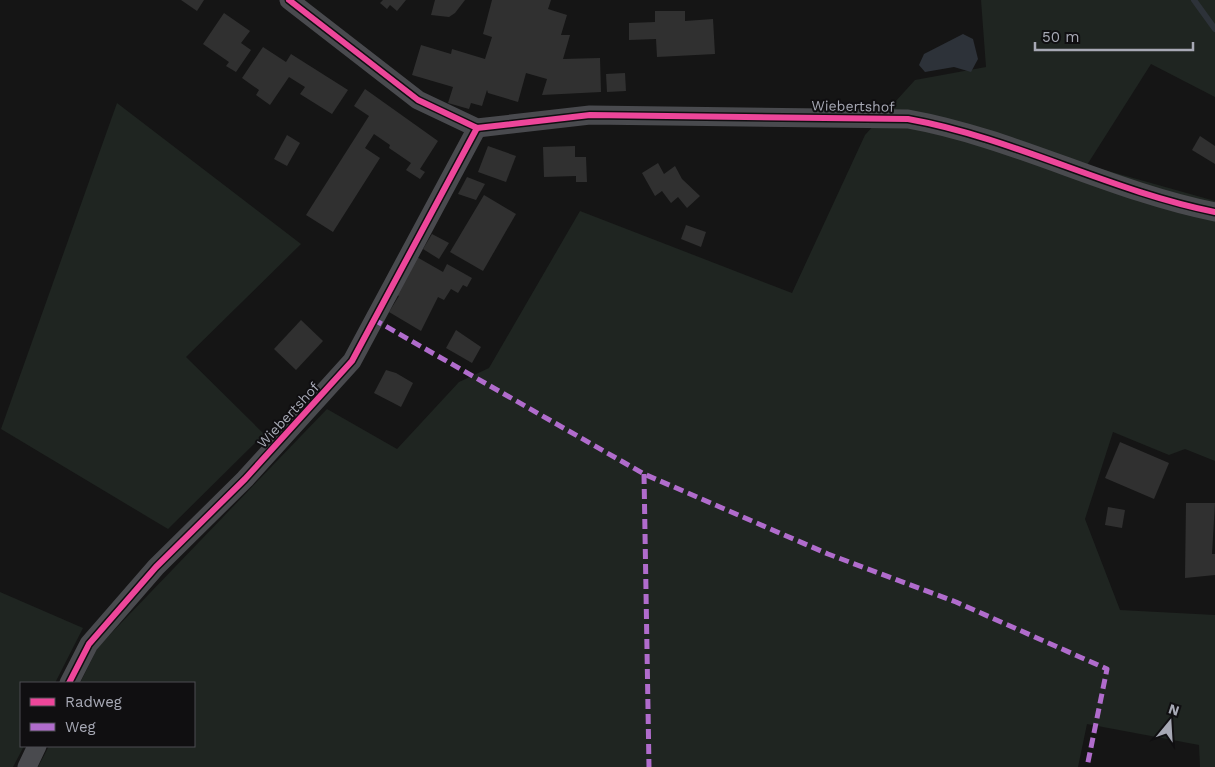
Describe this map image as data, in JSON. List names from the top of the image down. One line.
{"streets":{"street":["Wiebertshof"]},"legend":["Radweg","Weg"],"scale_bar":"50 m","north":"top"}
